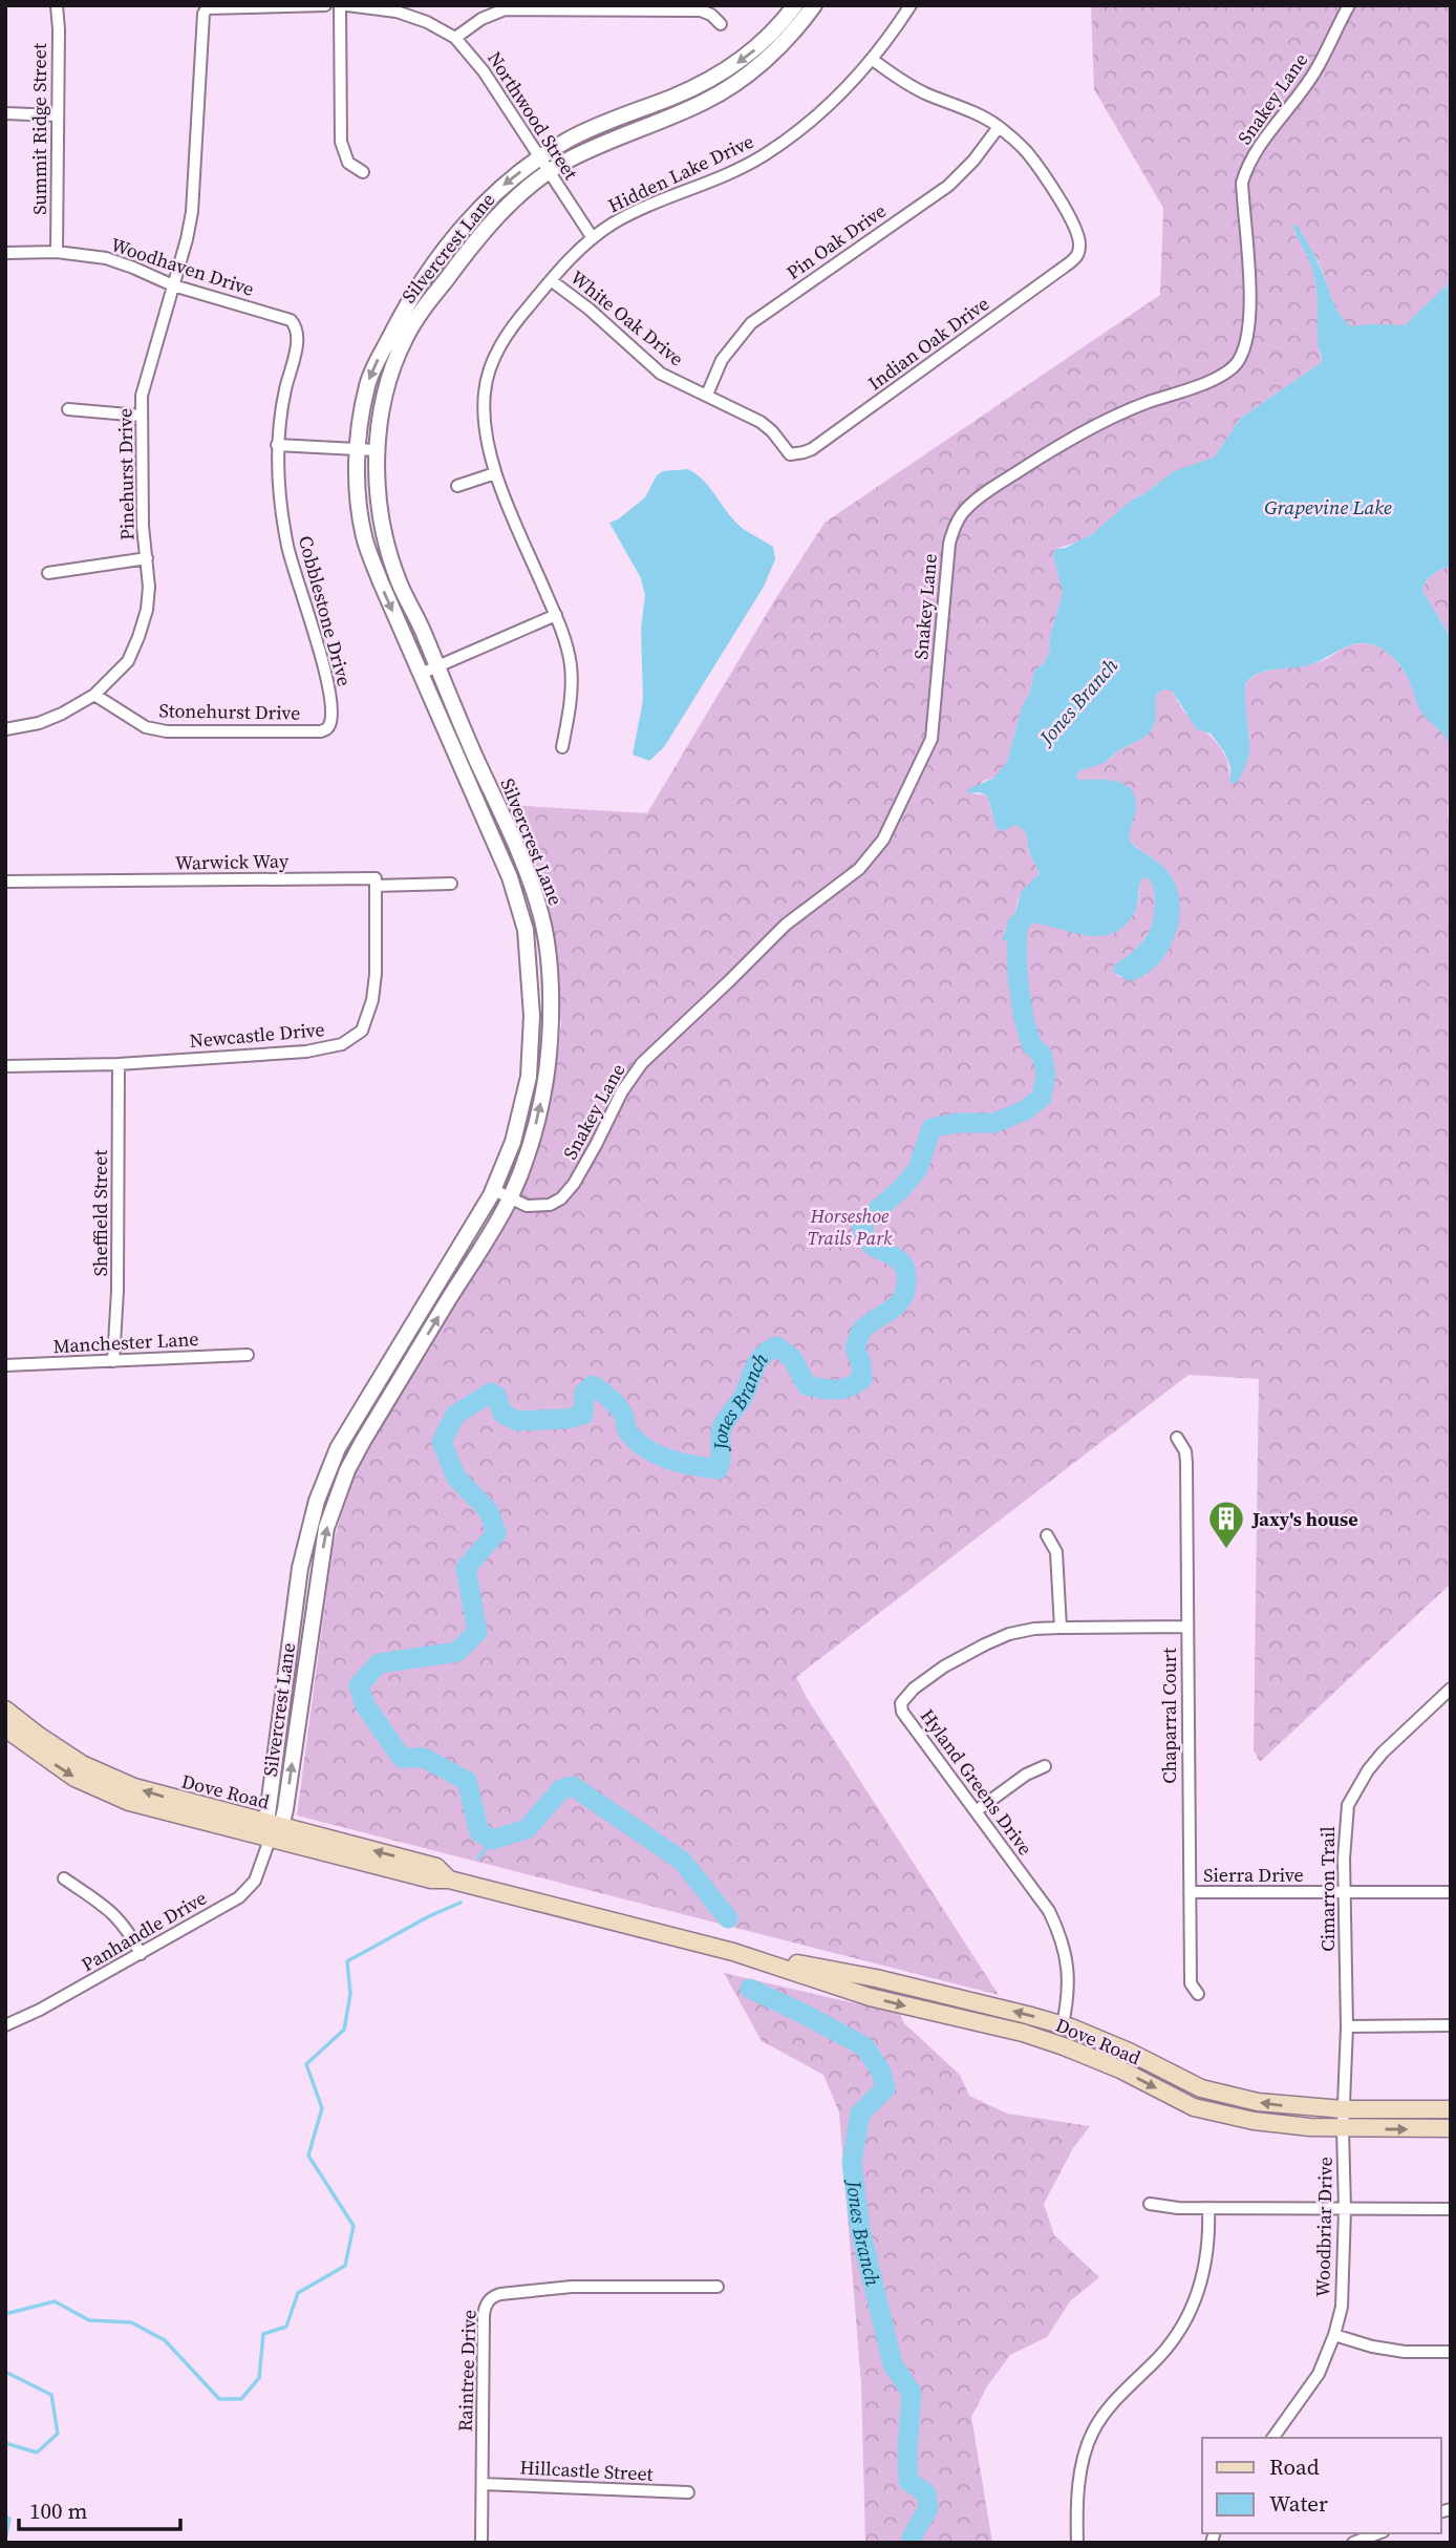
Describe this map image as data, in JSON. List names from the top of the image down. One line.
{"streets":{"main road":["Dove Road"],"street":["Snakey Lane","Northwood Street","Summit Ridge Street","Hidden Lake Drive","Pin Oak Drive","Silvercrest Lane","Woodhaven Drive","White Oak Drive","Indian Oak Drive","Pinehurst Drive","Cobblestone Drive","Stonehurst Drive","Warwick Way","Newcastle Drive","Sheffield Street","Manchester Lane","Chaparral Court","Hyland Greens Drive","Sierra Drive","Cimarron Trail","Panhandle Drive","Woodbriar Drive","Raintree Drive","Hillcastle Street"]},"crossings":[["Snakey Lane","Silvercrest Lane"],["Northwood Street","Hidden Lake Drive"],["Northwood Street","Silvercrest Lane"],["Summit Ridge Street","Woodhaven Drive"],["Hidden Lake Drive","White Oak Drive"],["Pin Oak Drive","White Oak Drive"],["Pin Oak Drive","Indian Oak Drive"],["Silvercrest Lane","Dove Road"],["Silvercrest Lane","Panhandle Drive"],["Woodhaven Drive","Pinehurst Drive"],["Woodhaven Drive","Cobblestone Drive"],["White Oak Drive","Indian Oak Drive"],["Pinehurst Drive","Stonehurst Drive"],["Cobblestone Drive","Stonehurst Drive"],["Warwick Way","Newcastle Drive"],["Newcastle Drive","Sheffield Street"],["Sheffield Street","Manchester Lane"],["Chaparral Court","Hyland Greens Drive"],["Chaparral Court","Sierra Drive"],["Hyland Greens Drive","Dove Road"],["Dove Road","Cimarron Trail"],["Dove Road","Panhandle Drive"],["Dove Road","Woodbriar Drive"],["Sierra Drive","Cimarron Trail"],["Cimarron Trail","Woodbriar Drive"],["Raintree Drive","Hillcastle Street"]],"water":["Grapevine Lake","Jones Branch"],"parks":["Horseshoe Trails Park"],"places":{"building":["Jaxy's house"]},"legend":["Road","Water"],"scale_bar":"100 m"}
